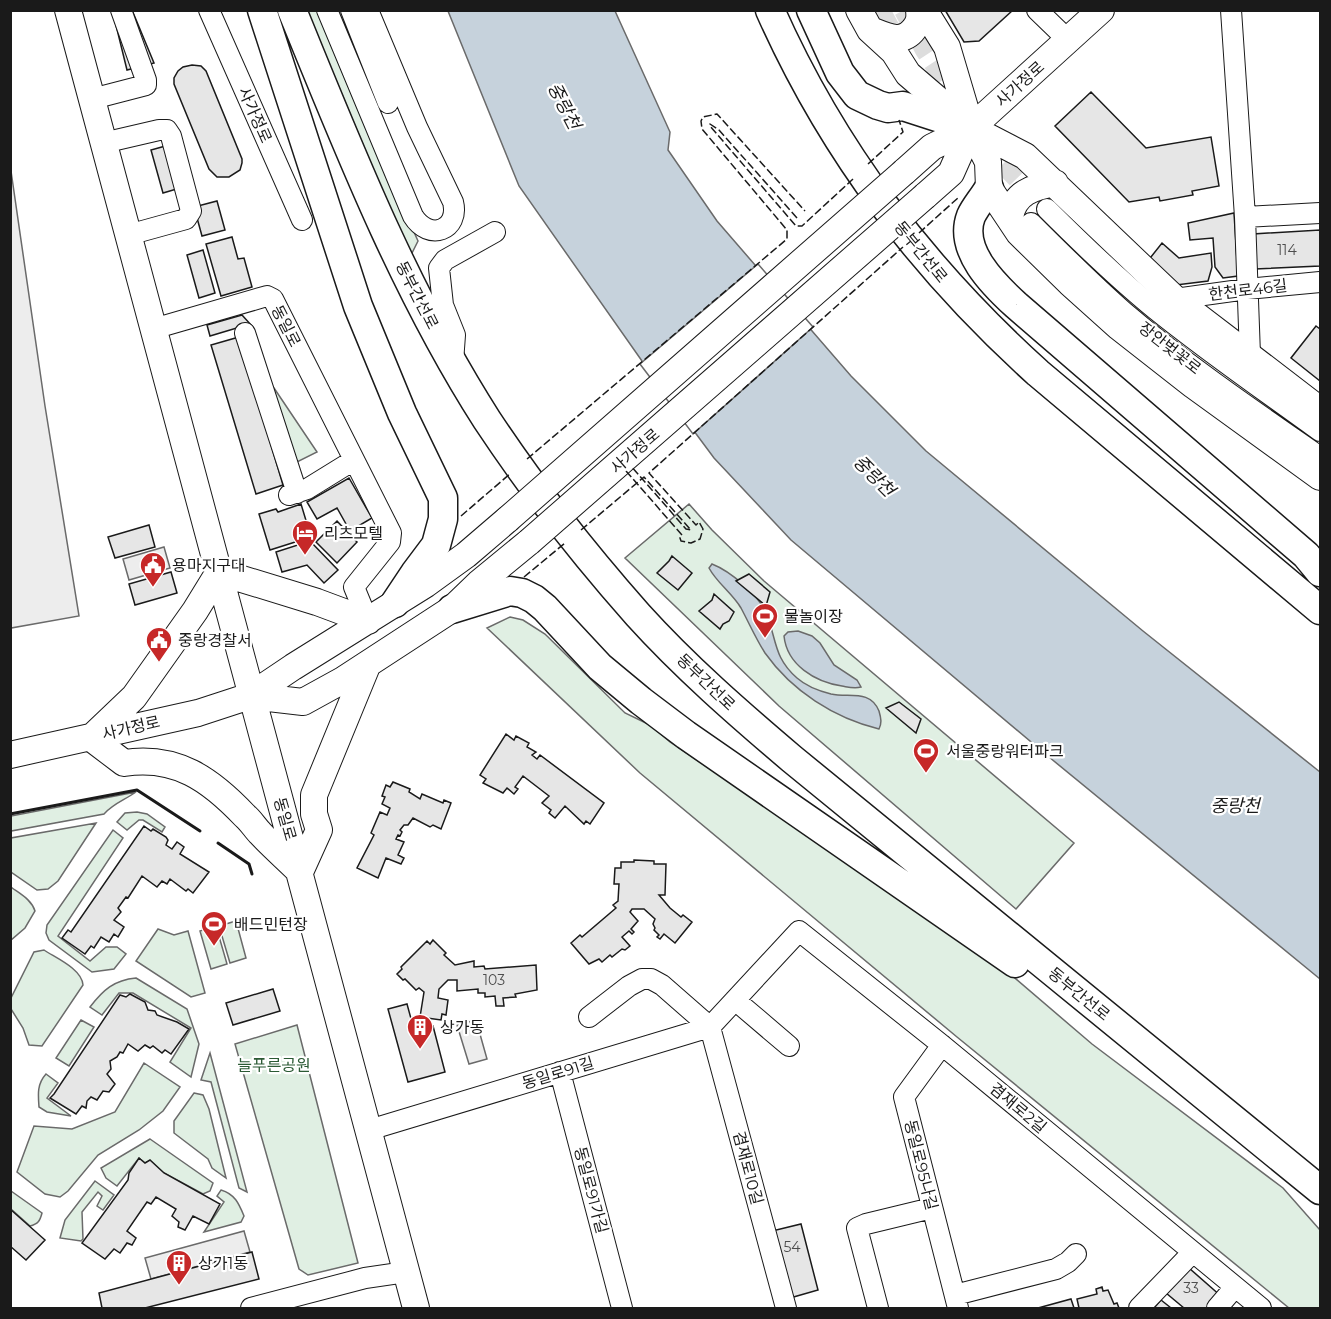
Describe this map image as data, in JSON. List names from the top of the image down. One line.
{"streets":{"highway":["동부간선로"],"main road":["사가정로","동일로"],"street":["한천로46길","장안벚꽃로","동일로91길","겸재로2길","동일로95나길","겸재로10길","동일로91가길"]},"crossings":[["사가정로","동일로"],["동일로","동일로91길"],["동일로91길","겸재로10길"],["동일로91길","동일로91가길"],["겸재로2길","동일로95나길"]],"water":["중랑천"],"parks":["늘푸른공원"],"places":{"hotel":["리츠모텔"],"public building":["용마지구대","중랑경찰서"],"sports":["물놀이장","서울중랑워터파크","배드민턴장"],"building":["상가동","상가1동"]},"house_numbers":["114","103","54","33"]}
